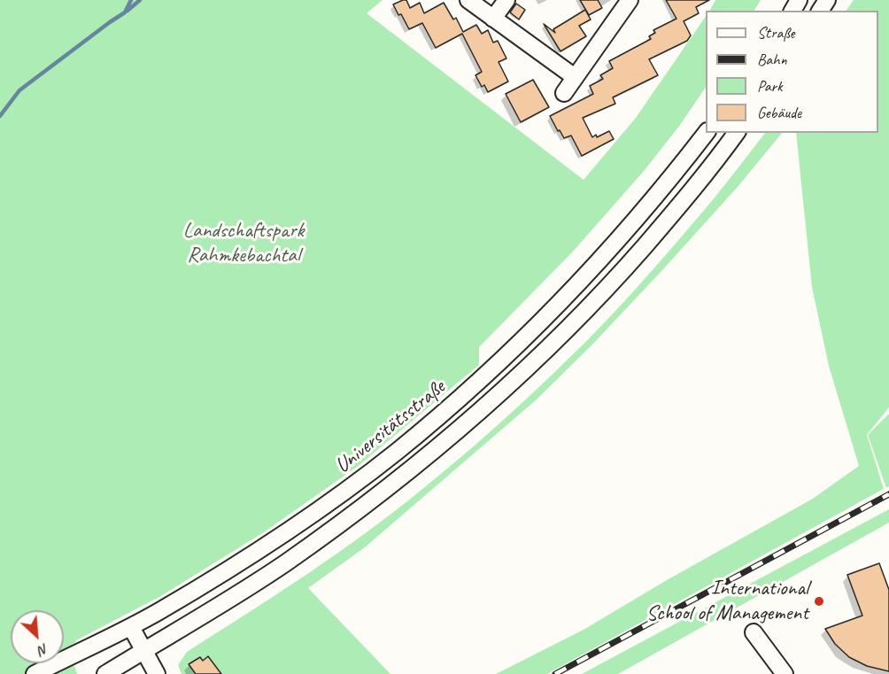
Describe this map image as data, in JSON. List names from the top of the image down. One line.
{"streets":{"street":["Universitätsstraße"]},"parks":["Landschaftspark Rahmkebachtal"],"places":["International School of Management"],"legend":["Straße","Bahn","Park","Gebäude"],"north":"bottom right"}
